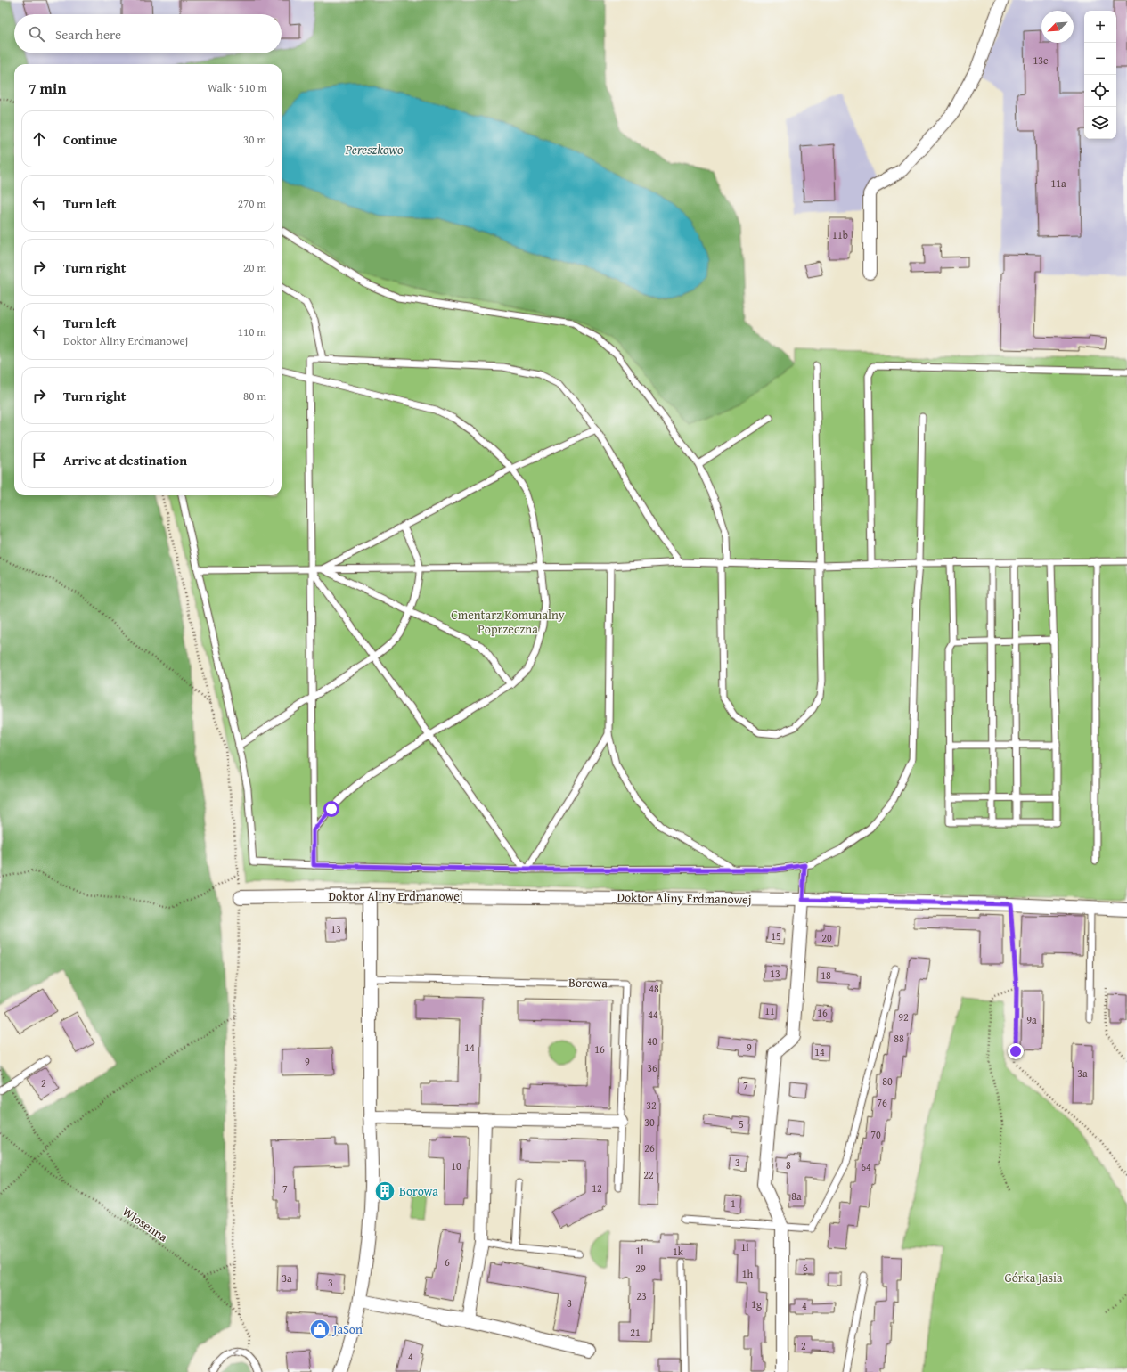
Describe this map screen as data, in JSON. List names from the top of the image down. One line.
{"streets":{"street":["Doktor Aliny Erdmanowej"],"lane":["Borowa"],"path":["Wiosenna"]},"water":["Pereszkowo"],"parks":["Cmentarz Komunalny Poprzeczna","Górka Jasia"],"places":{"building":["Borowa"],"shop":["JaSon"]},"house_numbers":["13e","11a","11b","13","15","20","13","18","48","11","16","44","92","9a","88","40","14","9","16","14","9","36","3a","80","2","7","76","32","30","5","70","26","3","8","10","64","22","12","7","8a","1","1i","1l","1k","6","6","29","1h","3a","3","23","8","1g","4","21","2","4"],"north":"bottom left","page":{"map_buttons":["+","−"],"search":"Search here","heading":["7 min","Walk · 510 m"],"list":[["Continue","30 m"],["Turn left","270 m"],["Turn right","20 m"],["Turn left","Doktor Aliny Erdmanowej","110 m"],["Turn right","80 m"],"Arrive at destination"]}}
